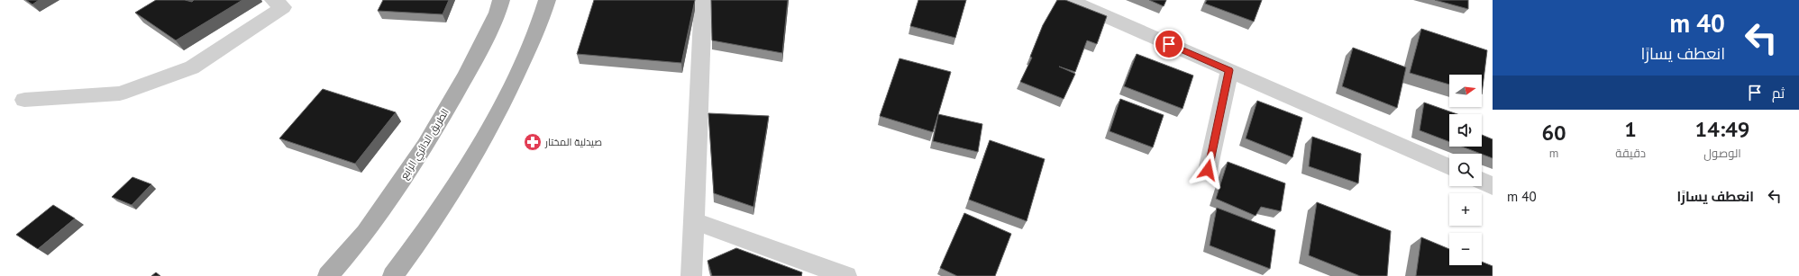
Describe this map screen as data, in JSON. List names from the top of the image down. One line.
{"streets":{"main road":["الطريق الدائري الرابع"]},"places":{"pharmacy":["صيدلية المختار"]},"north":"right","page":{"turn":["40 m","انعطف يسارًا"],"map_buttons":["+","−"],"then":"ثم","eta":["14:49","الوصول","1","دقيقة","60","m"],"list":[{"name":"انعطف يسارًا","value":"40 m"}]}}
